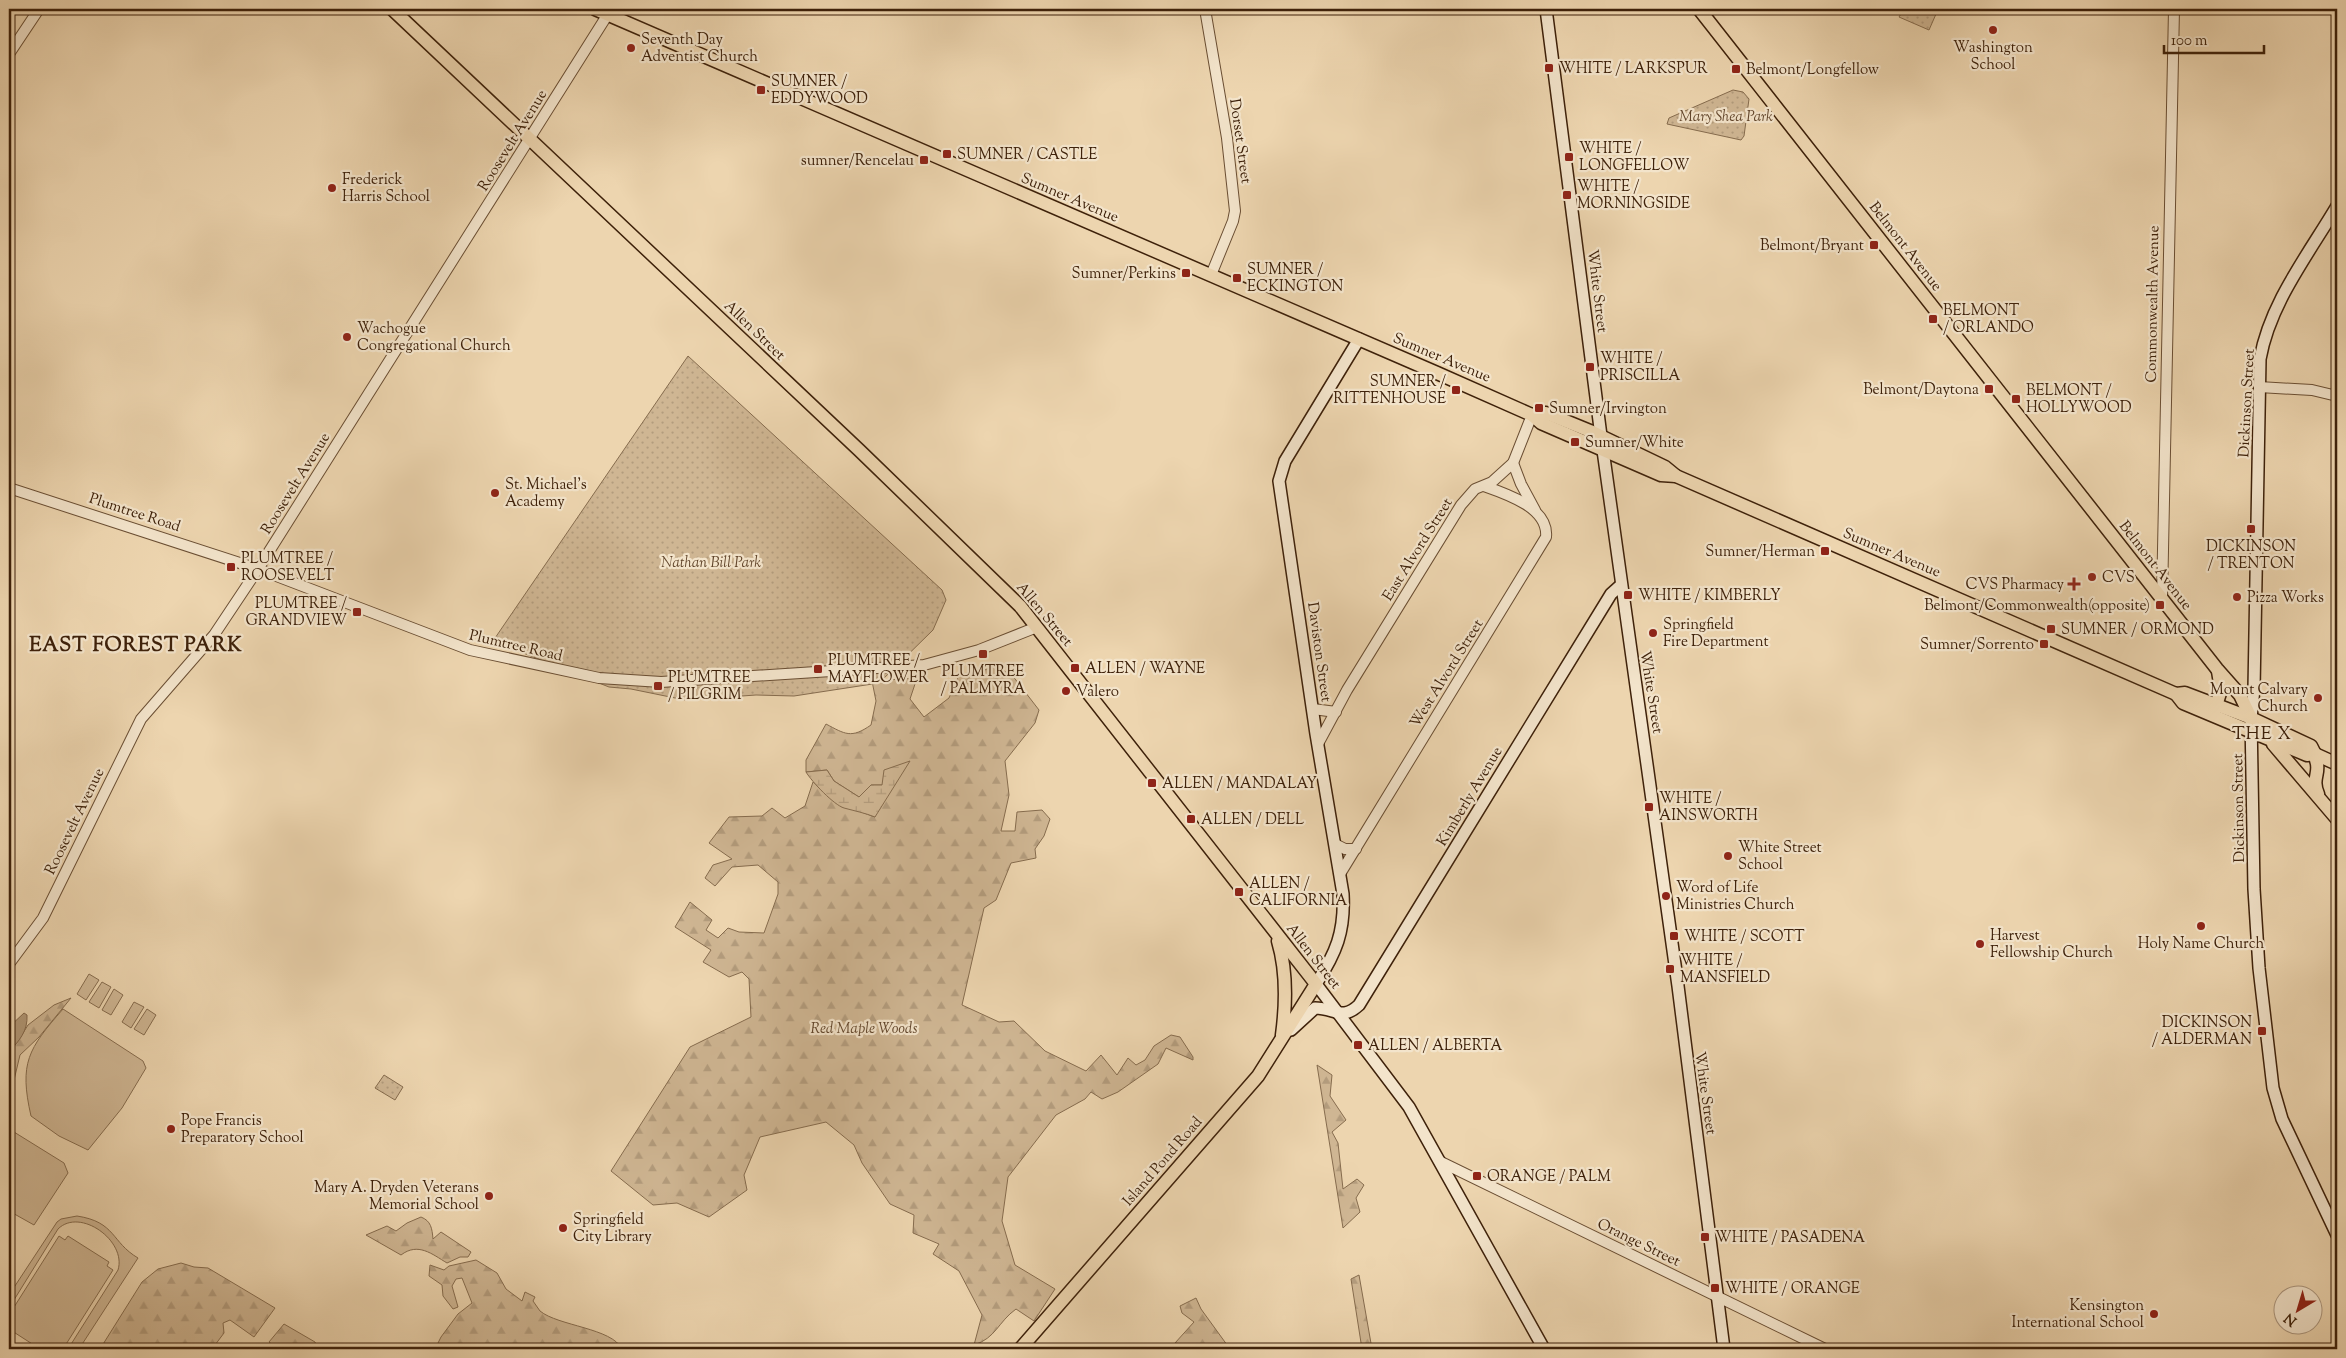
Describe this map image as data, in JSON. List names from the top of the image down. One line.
{"streets":{"main road":["Sumner Avenue","Belmont Avenue","White Street","Allen Street","Dickinson Street","Daviston Street","Kimberly Avenue","Island Pond Road"],"street":["Roosevelt Avenue","Dorset Street","Commonwealth Avenue","Plumtree Road","East Alvord Street","West Alvord Street","Orange Street"]},"crossings":[["Roosevelt Avenue","Sumner Avenue"],["Roosevelt Avenue","Allen Street"],["Roosevelt Avenue","Plumtree Road"],["Dorset Street","Sumner Avenue"],["Sumner Avenue","Belmont Avenue"],["Sumner Avenue","White Street"],["Sumner Avenue","Dickinson Street"],["Sumner Avenue","East Alvord Street"],["Sumner Avenue","Daviston Street"],["Belmont Avenue","Commonwealth Avenue"],["Belmont Avenue","Dickinson Street"],["White Street","Kimberly Avenue"],["White Street","Orange Street"],["Allen Street","Plumtree Road"],["Allen Street","Daviston Street"],["Allen Street","Kimberly Avenue"],["Allen Street","Island Pond Road"],["Allen Street","Orange Street"],["East Alvord Street","Daviston Street"],["East Alvord Street","West Alvord Street"],["Daviston Street","West Alvord Street"],["Daviston Street","Island Pond Road"]],"districts":["EAST FOREST PARK","THE X"],"parks":["Mary Shea Park","Nathan Bill Park","Red Maple Woods"],"places":{"other":["Washington School","Seventh Day Adventist Church","Frederick Harris School","Wachogue Congregational Church","St. Michael's Academy","CVS","Pizza Works","Springfield Fire Department","Valero","Mount Calvary Church","White Street School","Word of Life Ministries Church","Holy Name Church","Harvest Fellowship Church","Pope Francis Preparatory School","Mary A. Dryden Veterans Memorial School","Springfield City Library","Kensington International School"],"transit":["WHITE / LARKSPUR","Belmont/Longfellow","SUMNER / EDDYWOOD","SUMNER / CASTLE","WHITE / LONGFELLOW","sumner/Rencelau","WHITE / MORNINGSIDE","Belmont/Bryant","Sumner/Perkins","SUMNER / ECKINGTON","BELMONT / ORLANDO","WHITE / PRISCILLA","Belmont/Daytona","SUMNER / RITTENHOUSE","BELMONT / HOLLYWOOD","Sumner/Irvington","Sumner/White","DICKINSON / TRENTON","Sumner/Herman","PLUMTREE / ROOSEVELT","WHITE / KIMBERLY","Belmont/Commonwealth(opposite)","PLUMTREE / GRANDVIEW","SUMNER / ORMOND","Sumner/Sorrento","PLUMTREE / PALMYRA","ALLEN / WAYNE","PLUMTREE / MAYFLOWER","PLUMTREE / PILGRIM","ALLEN / MANDALAY","WHITE / AINSWORTH","ALLEN / DELL","ALLEN / CALIFORNIA","WHITE / SCOTT","WHITE / MANSFIELD","DICKINSON / ALDERMAN","ALLEN / ALBERTA","ORANGE / PALM","WHITE / PASADENA","WHITE / ORANGE"],"health":["CVS Pharmacy"]},"scale_bar":"100 m","north":"bottom left"}
